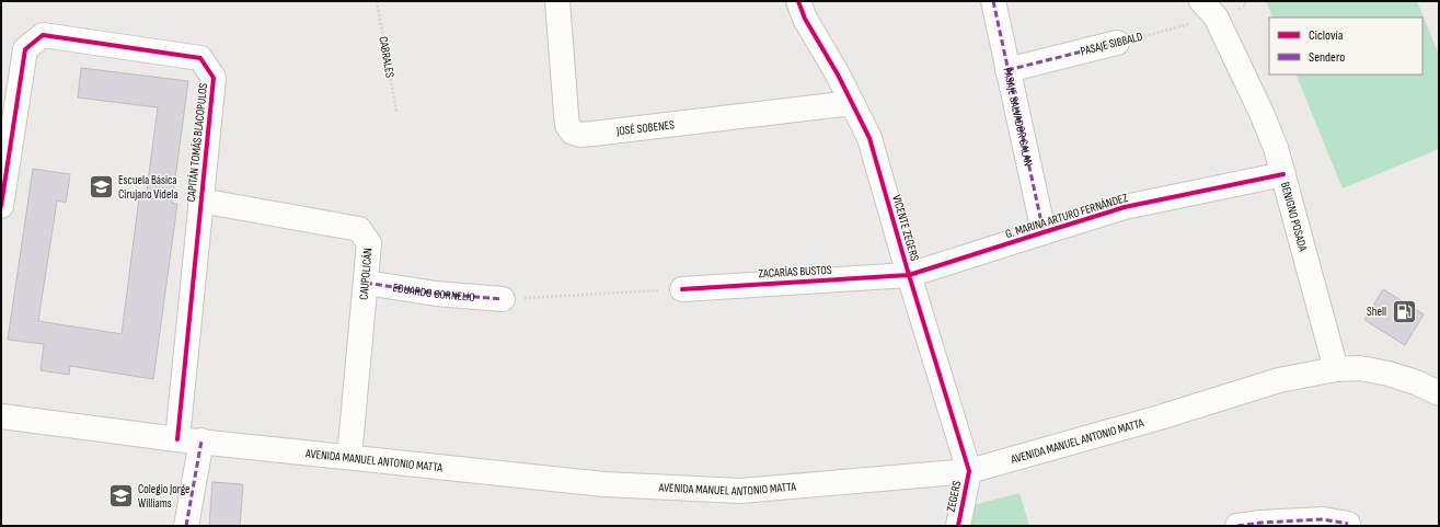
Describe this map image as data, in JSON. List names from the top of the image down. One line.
{"streets":{"street":["PASAJE SIBBALD","PASAJE SALVADOR GALAN","JOSÉ SOBENES","CAPITÁN TOMÁS BLACOPULOS","G. MARINA ARTURO FERNÁNDEZ","BENIGNO POSADA","VICENTE ZEGERS","ZACARÍAS BUSTOS","CAUPOLICÁN","EDUARDO CORNELIO","AVENIDA MANUEL ANTONIO MATTA","ZEGERS"],"path":["CABRALES"]},"crossings":[["PASAJE SIBBALD","PASAJE SALVADOR GALAN"],["PASAJE SIBBALD","BENIGNO POSADA"],["PASAJE SALVADOR GALAN","G. MARINA ARTURO FERNÁNDEZ"],["JOSÉ SOBENES","VICENTE ZEGERS"],["CAPITÁN TOMÁS BLACOPULOS","CAUPOLICÁN"],["CAPITÁN TOMÁS BLACOPULOS","AVENIDA MANUEL ANTONIO MATTA"],["G. MARINA ARTURO FERNÁNDEZ","BENIGNO POSADA"],["G. MARINA ARTURO FERNÁNDEZ","VICENTE ZEGERS"],["G. MARINA ARTURO FERNÁNDEZ","ZACARÍAS BUSTOS"],["BENIGNO POSADA","AVENIDA MANUEL ANTONIO MATTA"],["VICENTE ZEGERS","ZACARÍAS BUSTOS"],["VICENTE ZEGERS","AVENIDA MANUEL ANTONIO MATTA"],["VICENTE ZEGERS","ZEGERS"],["CAUPOLICÁN","EDUARDO CORNELIO"],["CAUPOLICÁN","AVENIDA MANUEL ANTONIO MATTA"],["AVENIDA MANUEL ANTONIO MATTA","ZEGERS"]],"places":{"school or university":["Escuela Básica Cirujano Videla","Colegio Jorge Williams"],"fuel station":["Shell"]},"legend":["Ciclovía","Sendero"]}
